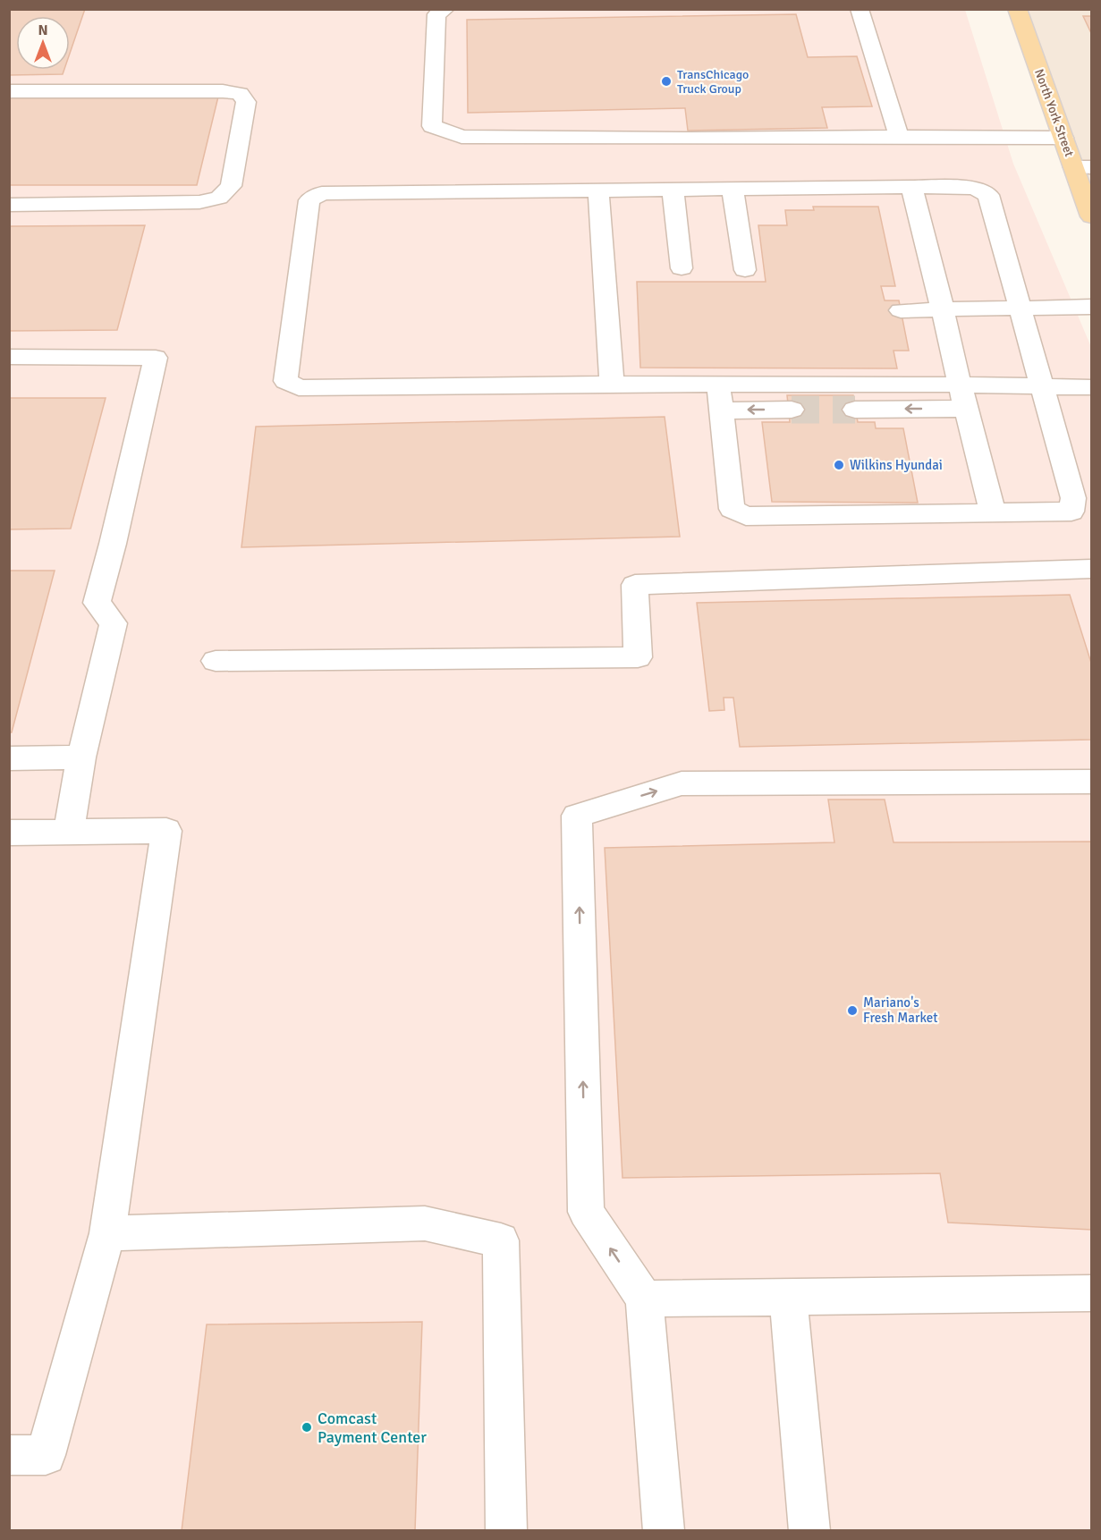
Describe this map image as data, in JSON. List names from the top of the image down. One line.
{"streets":{"main road":["North York Street"]},"places":["TransChicago Truck Group","Wilkins Hyundai","Mariano's Fresh Market","Comcast Payment Center"],"north":"top"}
